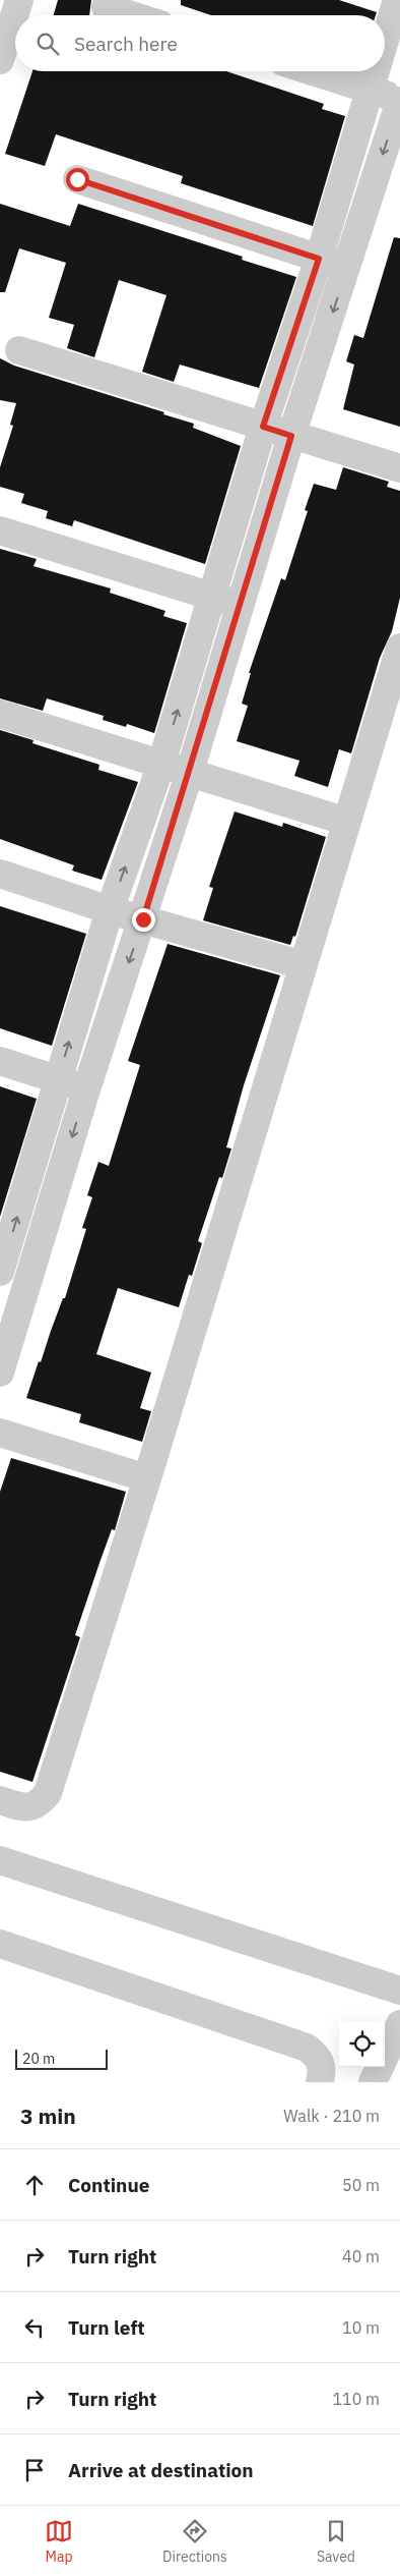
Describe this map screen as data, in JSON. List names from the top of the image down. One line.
{"scale_bar":"20 m","page":{"search":"Search here","scale":"20 m","heading":["3 min","Walk · 210 m"],"list":[["Continue","50 m"],["Turn right","40 m"],["Turn left","10 m"],["Turn right","110 m"],"Arrive at destination"],"nav":["Map","Directions","Saved"]}}
